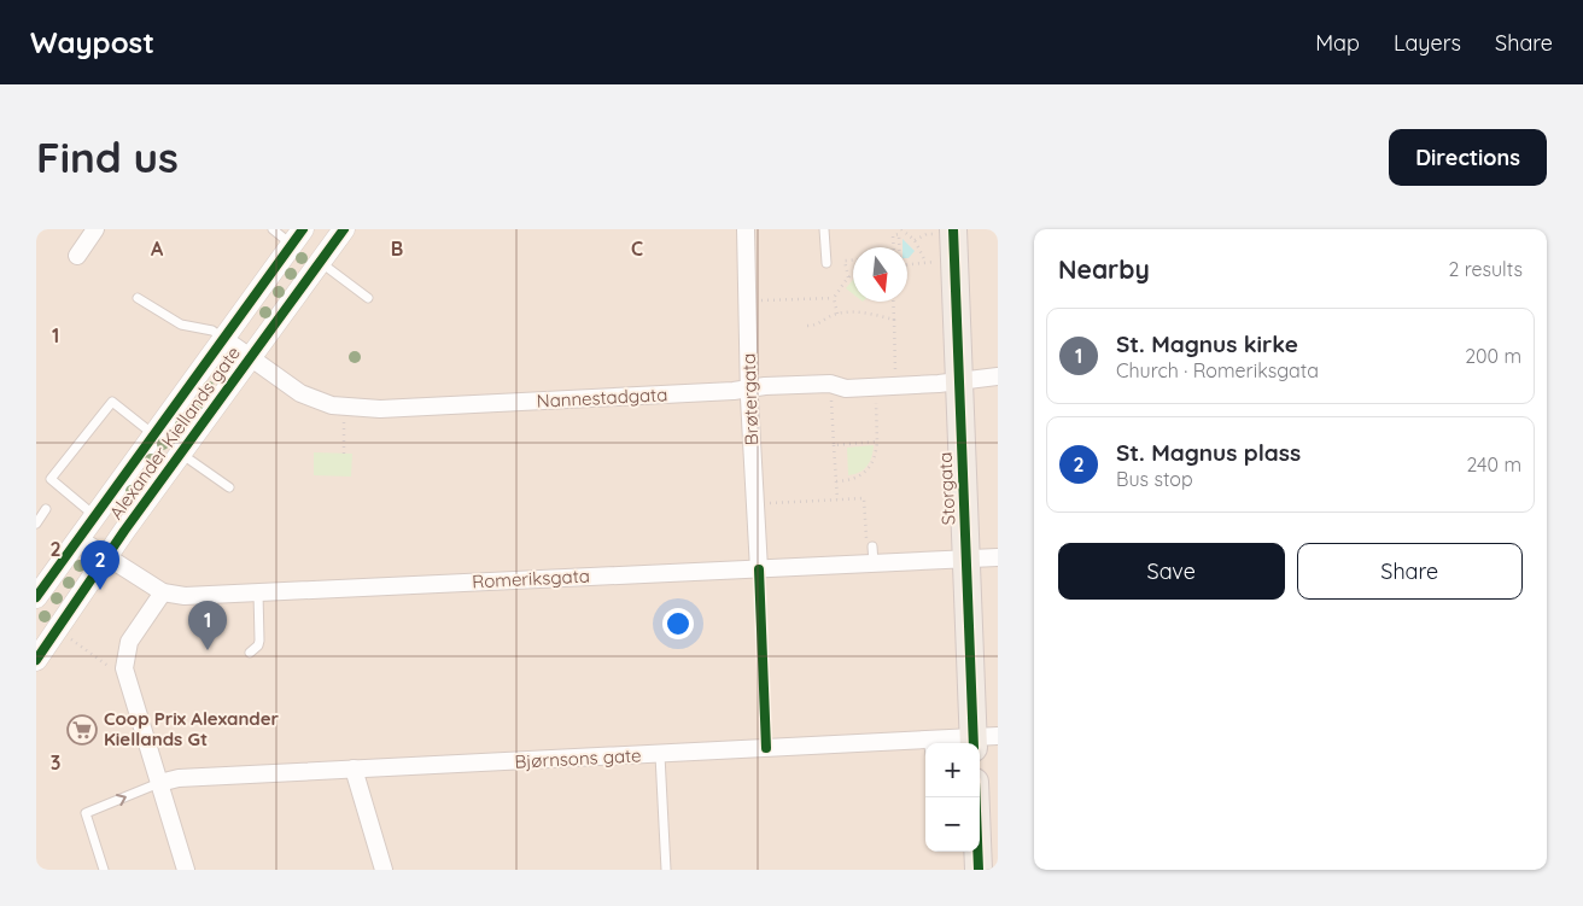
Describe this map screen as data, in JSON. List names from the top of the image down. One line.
{"streets":{"main road":["Storgata"],"street":["Nannestadgata","Brøtergata","Alexander Kiellands gate","Romeriksgata","Bjørnsons gate"]},"crossings":[["Nannestadgata","Brøtergata"],["Nannestadgata","Alexander Kiellands gate"],["Nannestadgata","Storgata"],["Brøtergata","Romeriksgata"],["Alexander Kiellands gate","Romeriksgata"],["Storgata","Romeriksgata"],["Storgata","Bjørnsons gate"]],"places":{"supermarket":["Coop Prix Alexander Kiellands Gt"]},"north":"bottom","page":{"header":"Waypost","nav":["Map","Layers","Share"],"buttons":["Directions",["Save","Share"]],"title":"Find us","heading":["Nearby","2 results"],"list":[{"mark":"1","name":"St. Magnus kirke","note":"Church · Romeriksgata","value":"200 m"},{"mark":"2","name":"St. Magnus plass","note":"Bus stop","value":"240 m"}],"pins":["2","1"],"map_buttons":["+","−"]},"grid":{"columns":["A","B","C"],"rows":["1","2","3"]}}
